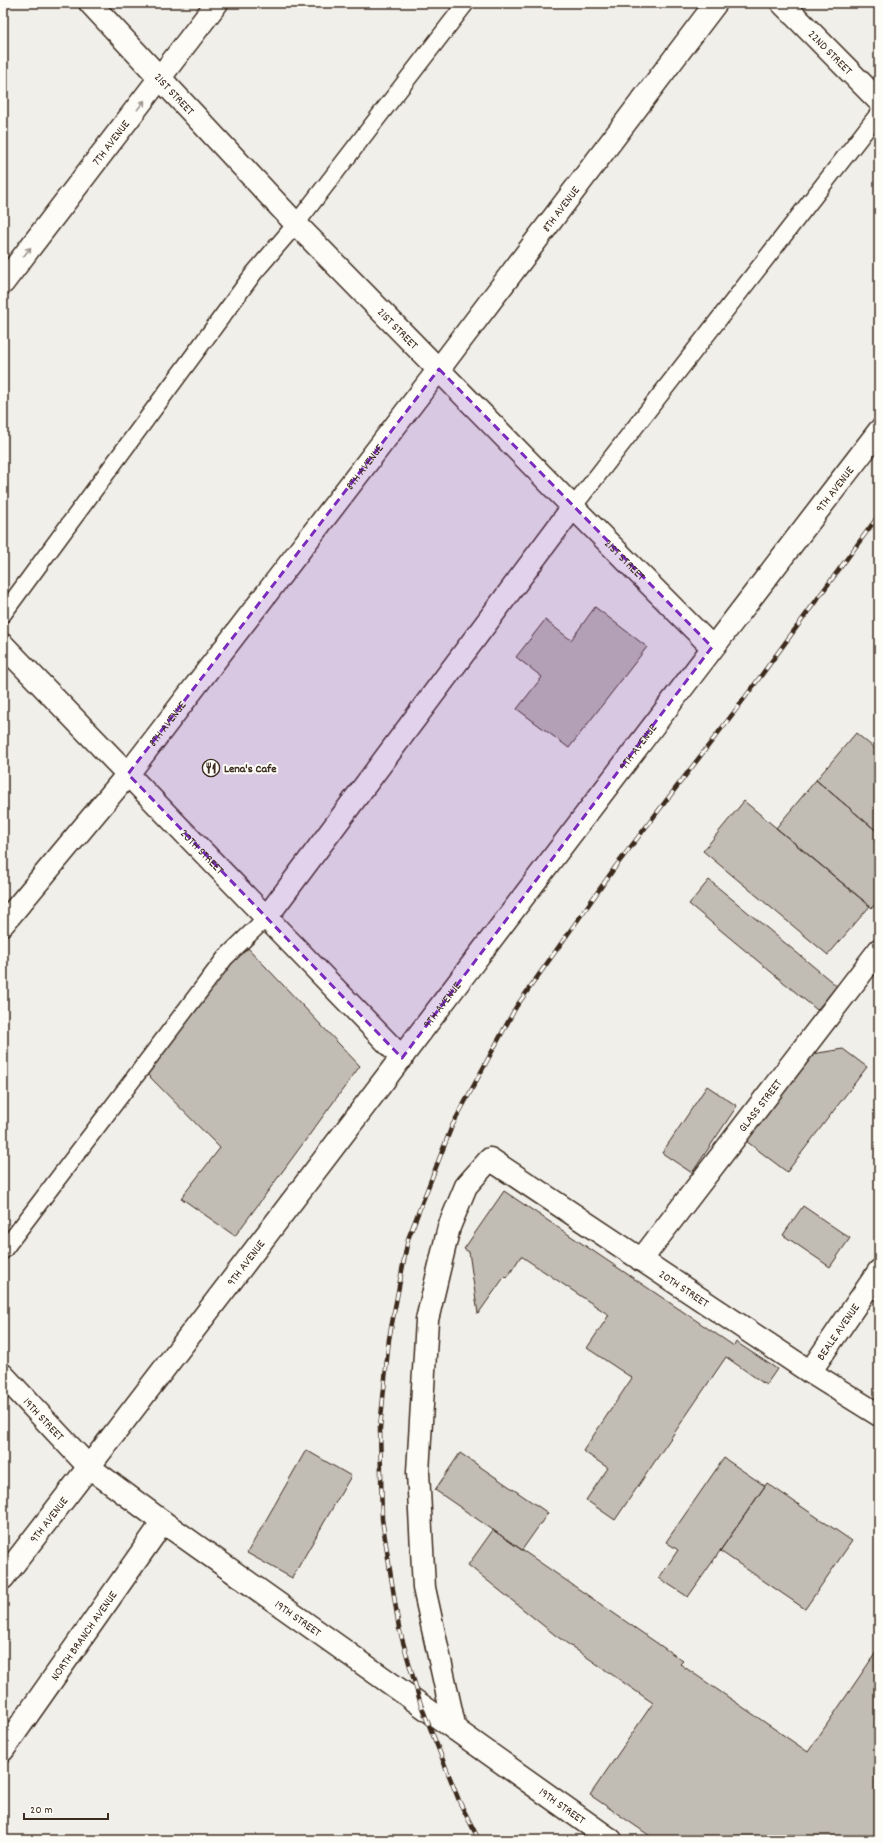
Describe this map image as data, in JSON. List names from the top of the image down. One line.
{"streets":{"street":["22ND STREET","21ST STREET","7TH AVENUE","8TH AVENUE","9TH AVENUE","20TH STREET","GLASS STREET","BEALE AVENUE","19TH STREET","NORTH BRANCH AVENUE"]},"crossings":[["21ST STREET","7TH AVENUE"],["21ST STREET","8TH AVENUE"],["21ST STREET","9TH AVENUE"],["8TH AVENUE","20TH STREET"],["9TH AVENUE","20TH STREET"],["9TH AVENUE","19TH STREET"],["20TH STREET","GLASS STREET"],["20TH STREET","BEALE AVENUE"],["20TH STREET","19TH STREET"],["19TH STREET","NORTH BRANCH AVENUE"]],"one_way":["7TH AVENUE"],"places":{"restaurant":["Lena's Cafe"]},"scale_bar":"20 m"}
